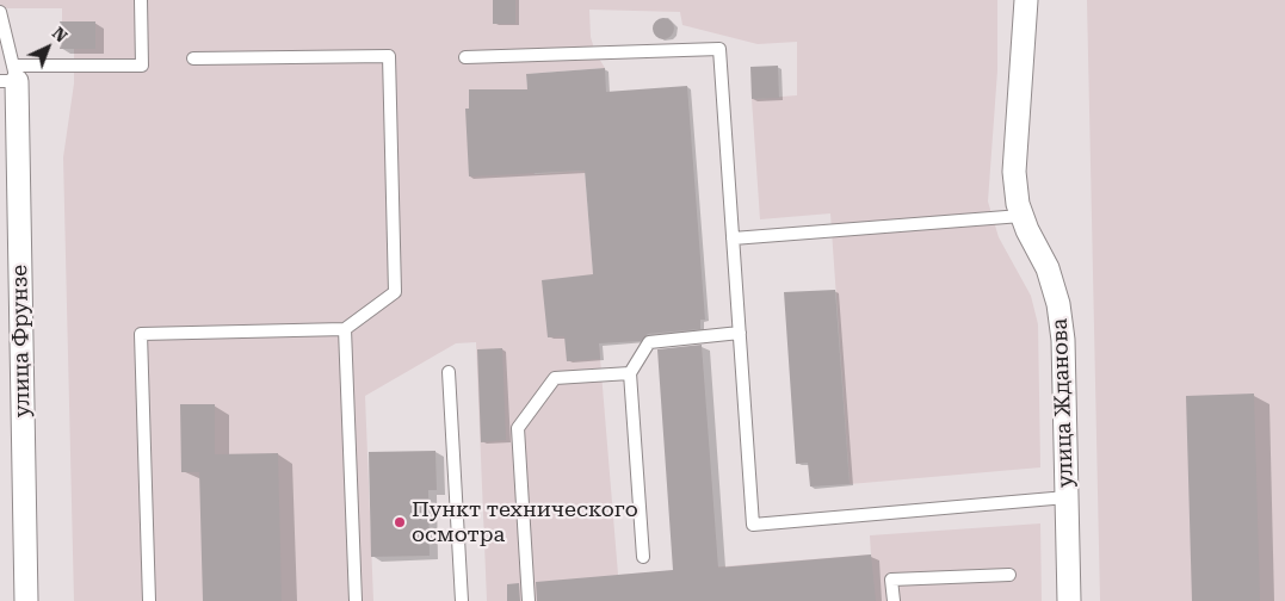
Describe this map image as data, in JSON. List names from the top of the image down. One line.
{"streets":{"street":["улица Фрунзе","улица Жданова"]},"places":["Пункт технического осмотра"],"north":"top right"}
